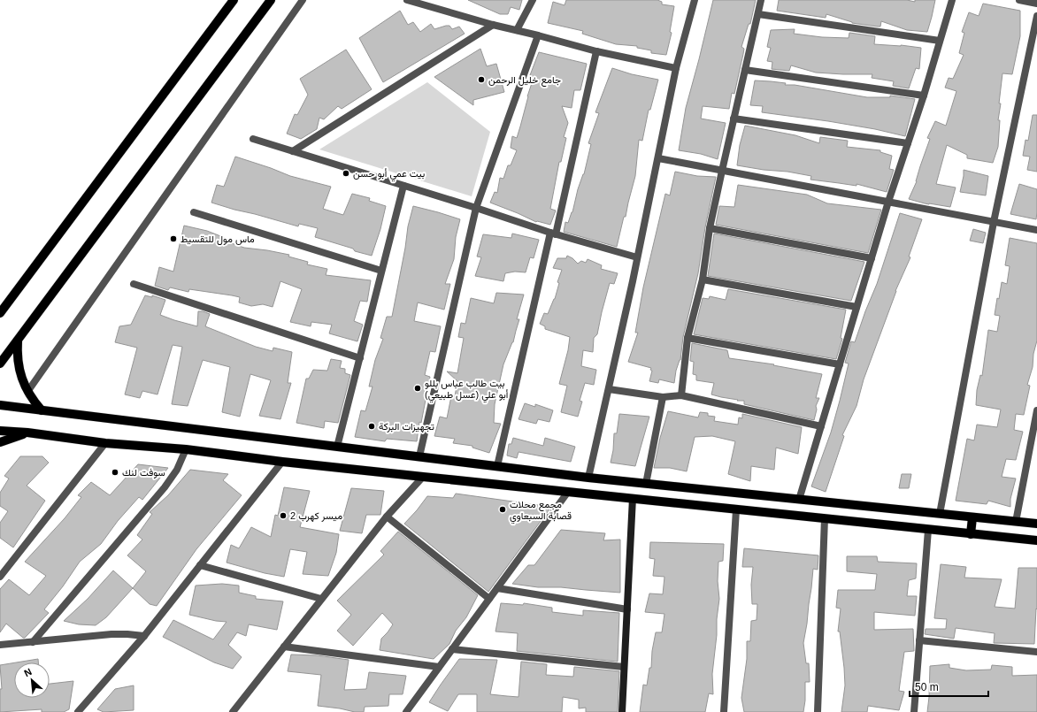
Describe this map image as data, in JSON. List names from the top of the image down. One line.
{"places":["جامع خليل الرحمن","بيت عمي أبو حسن","ماس مول للتقسيط","بيت طالب عباس بللو أبو علي (عسل طبيعي)","تجهيزات البركة","سوفت لنك","مجمع محلات قصابة السبعاوي","ميسر كهرب 2"],"scale_bar":"50 m","north":"top left"}
